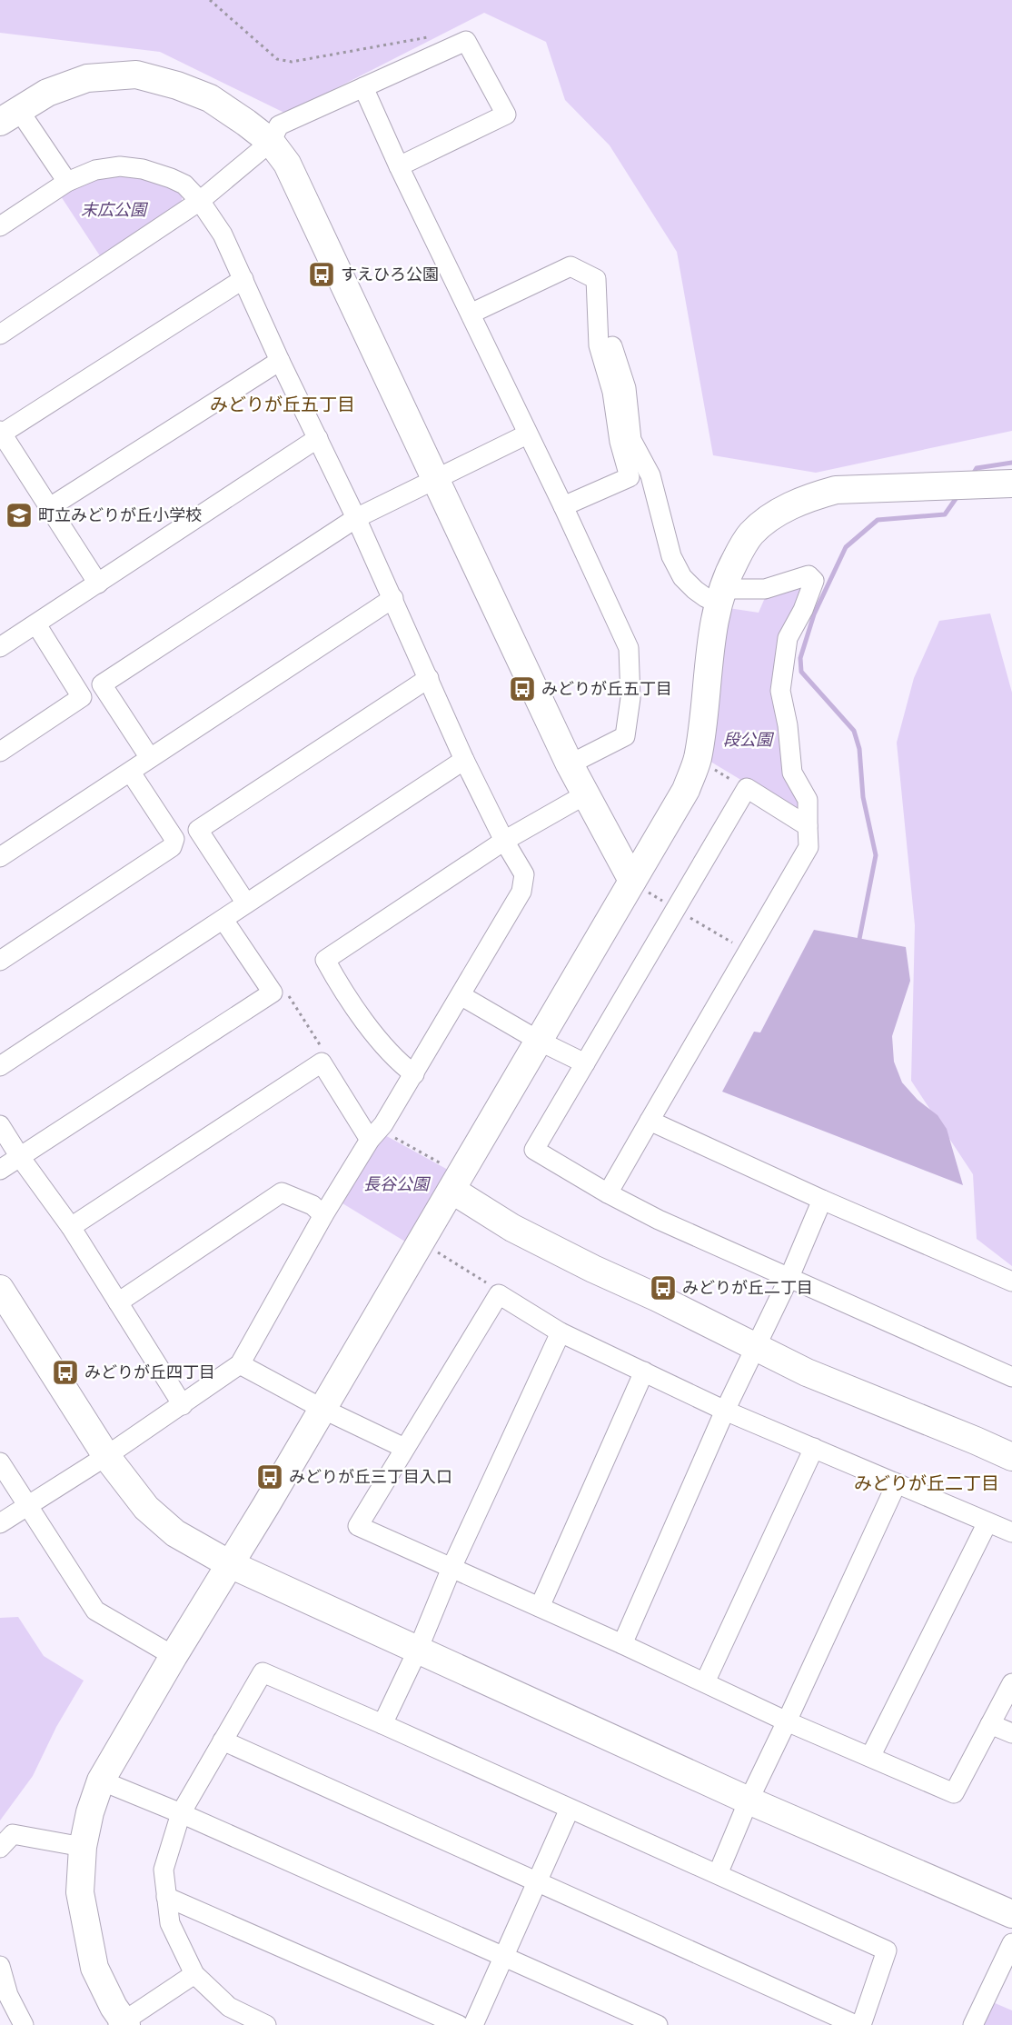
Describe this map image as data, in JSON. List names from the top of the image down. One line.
{"districts":["みどりが丘五丁目","みどりが丘二丁目"],"parks":["末広公園","段公園","長谷公園"],"places":{"bus stop":["すえひろ公園","みどりが丘五丁目","みどりが丘二丁目","みどりが丘四丁目","みどりが丘三丁目入口"],"school or university":["町立みどりが丘小学校"]}}
